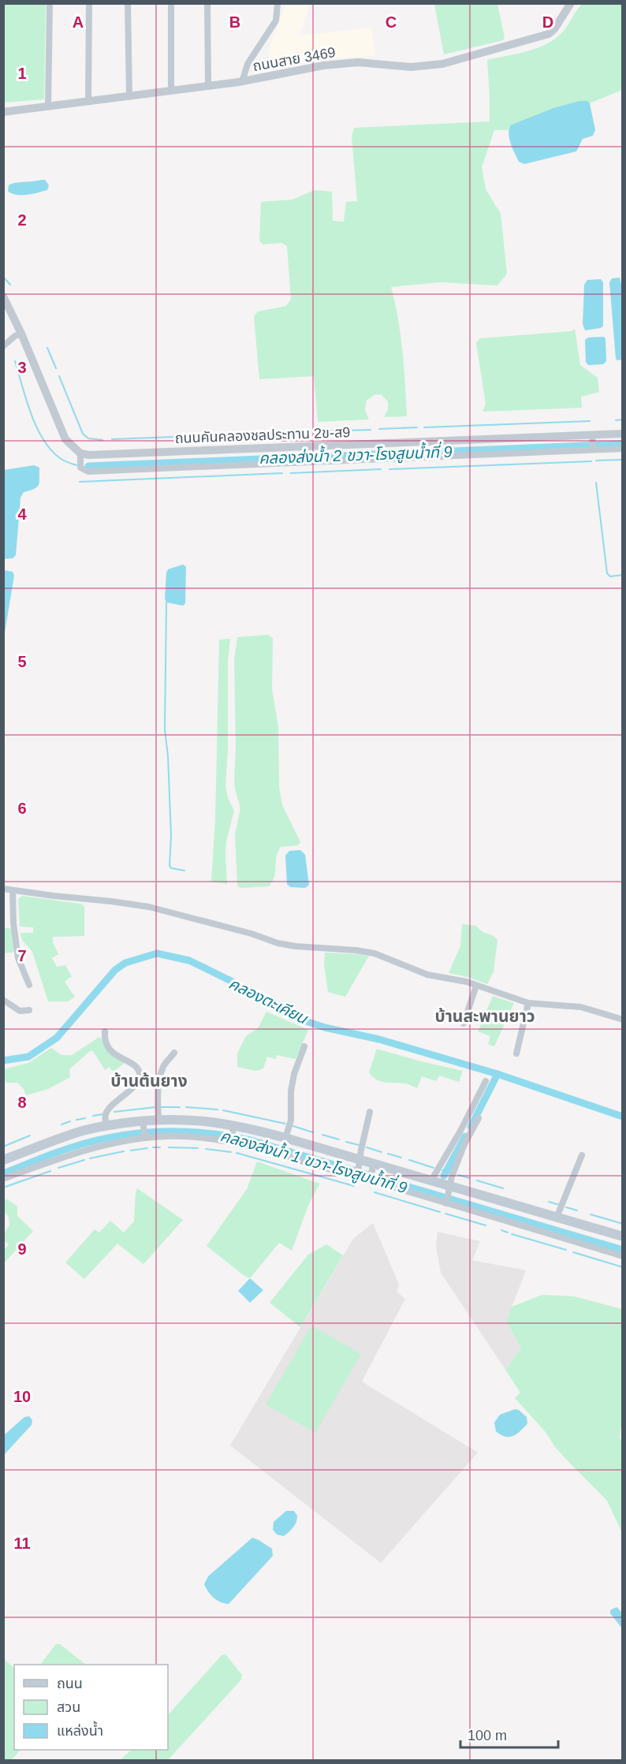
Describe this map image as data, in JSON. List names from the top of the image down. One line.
{"streets":{"street":["ถนนสาย 3469","ถนนคันคลองชลประทาน 2ข-ส9"]},"districts":["บ้านสะพานยาว","บ้านต้นยาง"],"water":["คลองส่งน้ำ 2 ขวา-โรงสูบน้ำที่ 9","คลองตะเคียน","คลองส่งน้ำ 1 ขวา-โรงสูบน้ำที่ 9"],"legend":["ถนน","สวน","แหล่งน้ำ"],"scale_bar":"100 m","grid":{"columns":["A","B","C","D"],"rows":["1","2","3","4","5","6","7","8","9","10","11"]}}
